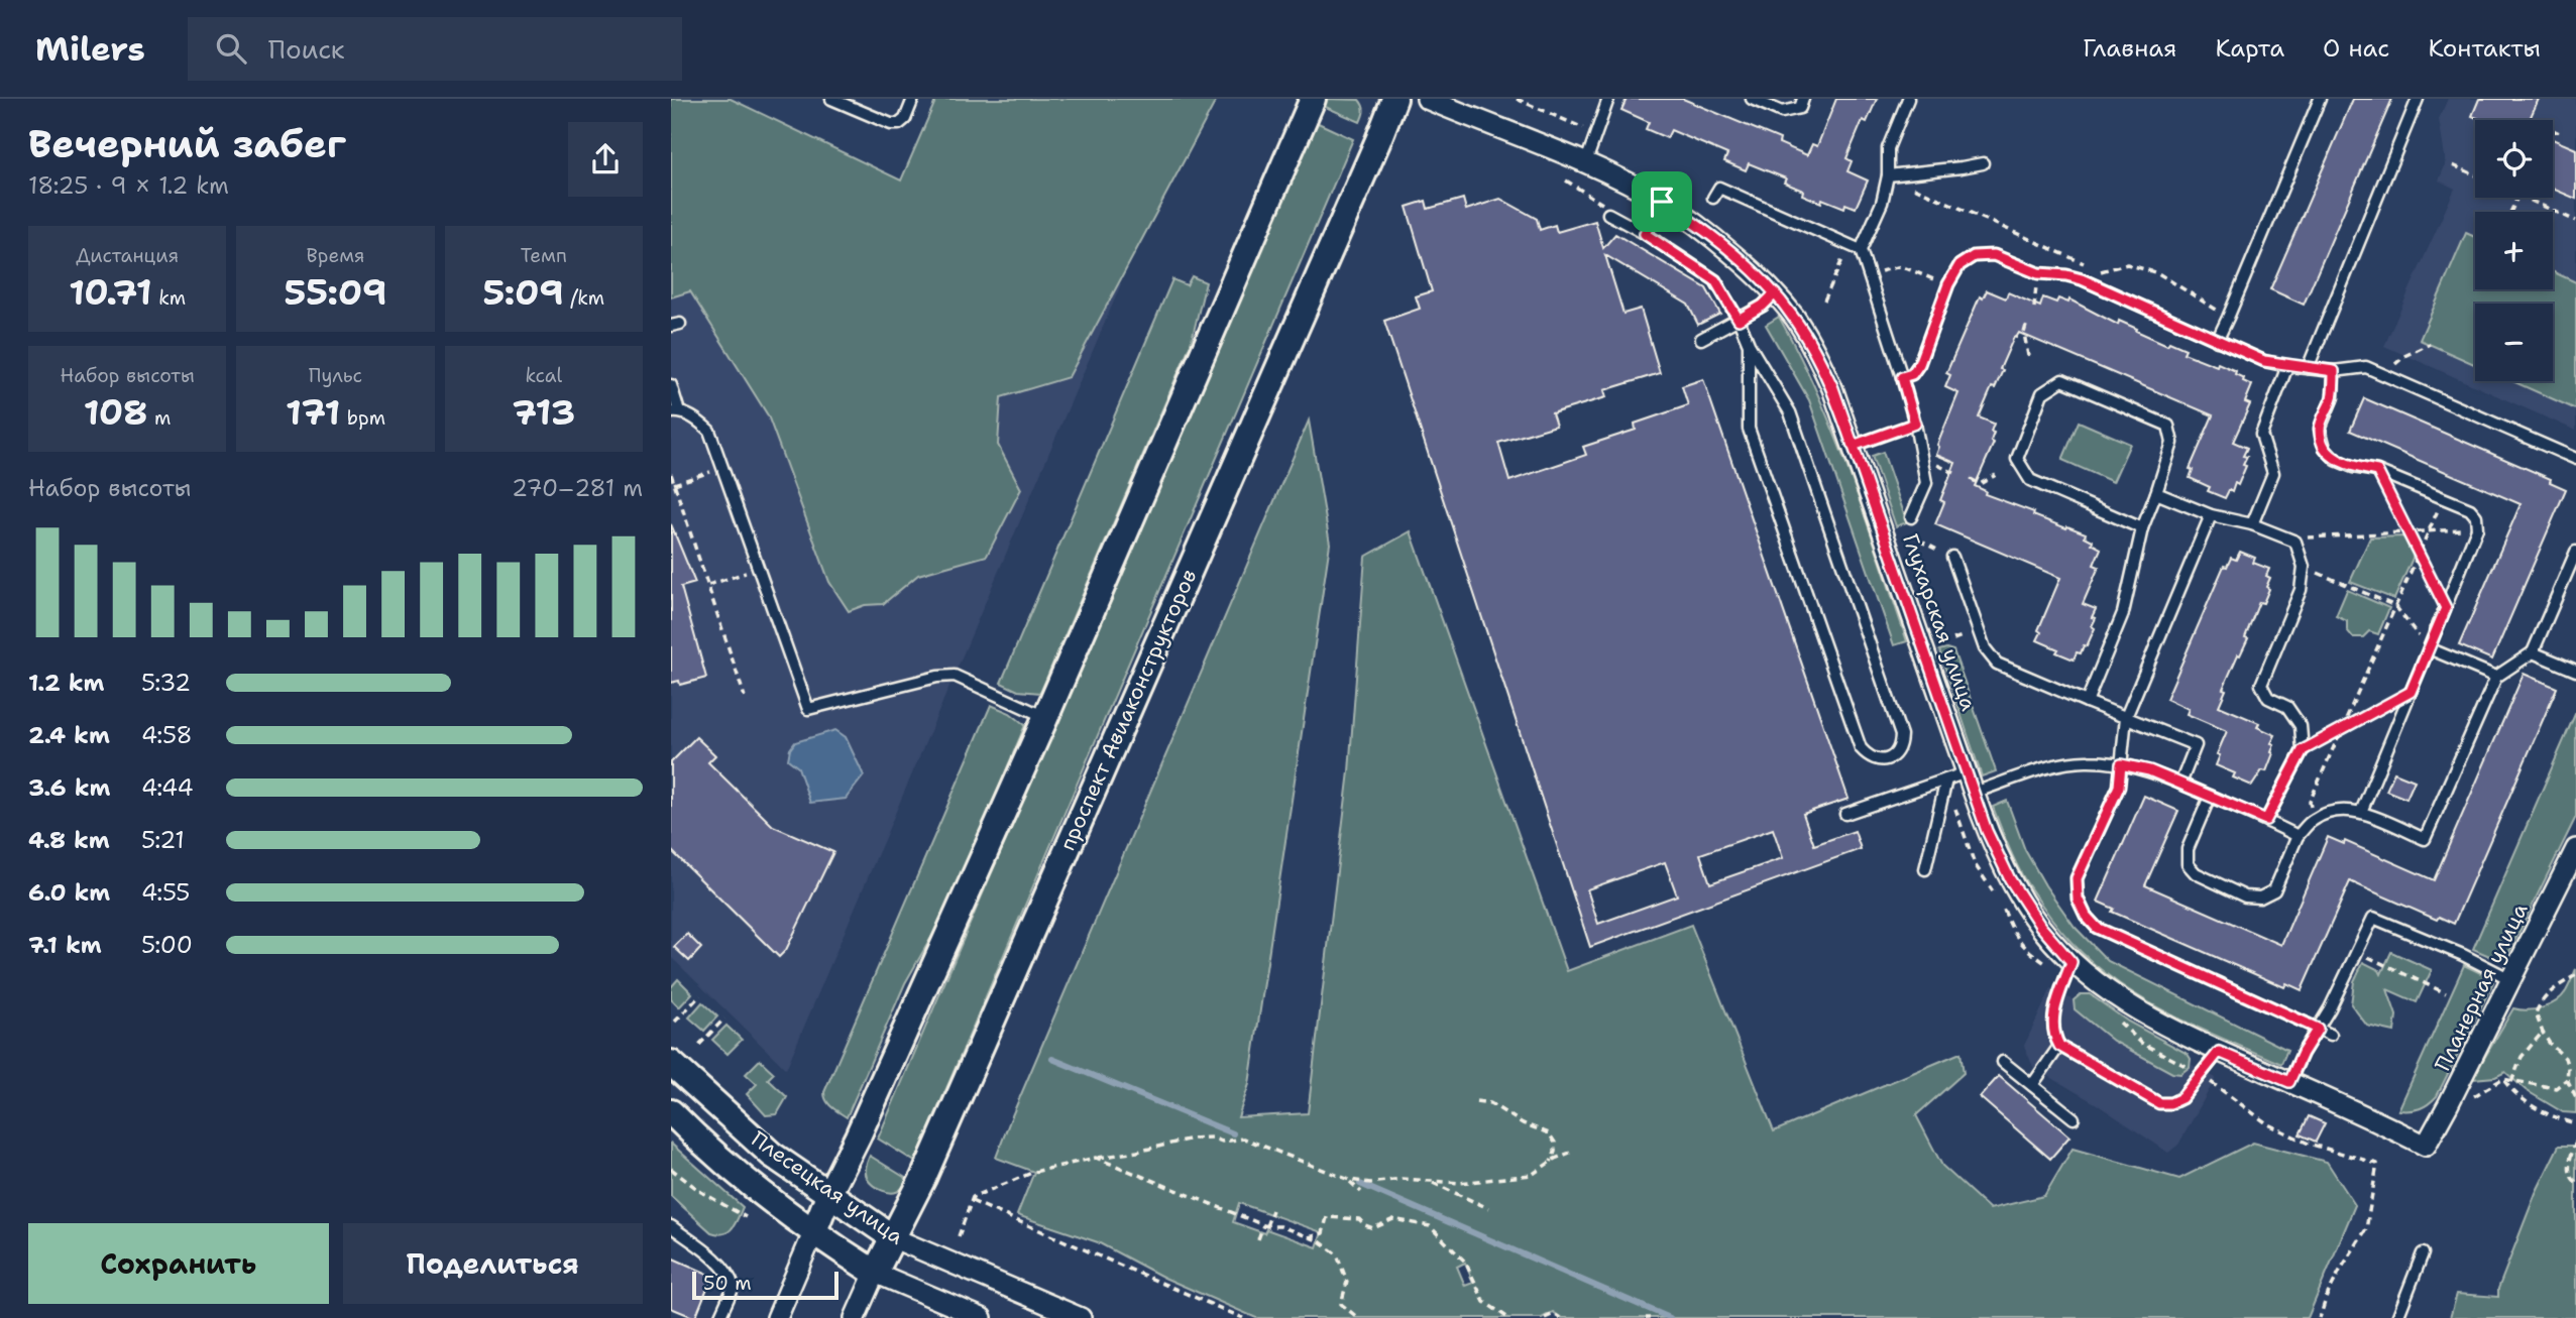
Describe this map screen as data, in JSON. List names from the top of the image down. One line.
{"streets":{"street":["Глухарская улица","проспект Авиаконструкторов","Планерная улица","Плесецкая улица"]},"crossings":[["Глухарская улица","Планерная улица"],["проспект Авиаконструкторов","Плесецкая улица"]],"scale_bar":"50 m","page":{"header":"Milers","search":"Поиск","nav":["Главная","Карта","О нас","Контакты"],"heading":["Вечерний забег","18:25 · 9 × 1.2 km"],"map_buttons":["+","−"],"stats":[["Дистанция","10.71 km"],["Время","55:09"],["Темп","5:09 /km"],["Набор высоты","108 m"],["Пульс","171 bpm"],["kcal","713"]],"chart":["Набор высоты","270–281 m"],"list":[{"name":"1.2 km","note":"5:32"},{"name":"2.4 km","note":"4:58"},{"name":"3.6 km","note":"4:44"},{"name":"4.8 km","note":"5:21"},{"name":"6.0 km","note":"4:55"},{"name":"7.1 km","note":"5:00"}],"buttons":["Сохранить","Поделиться"],"scale":"50 m"}}
